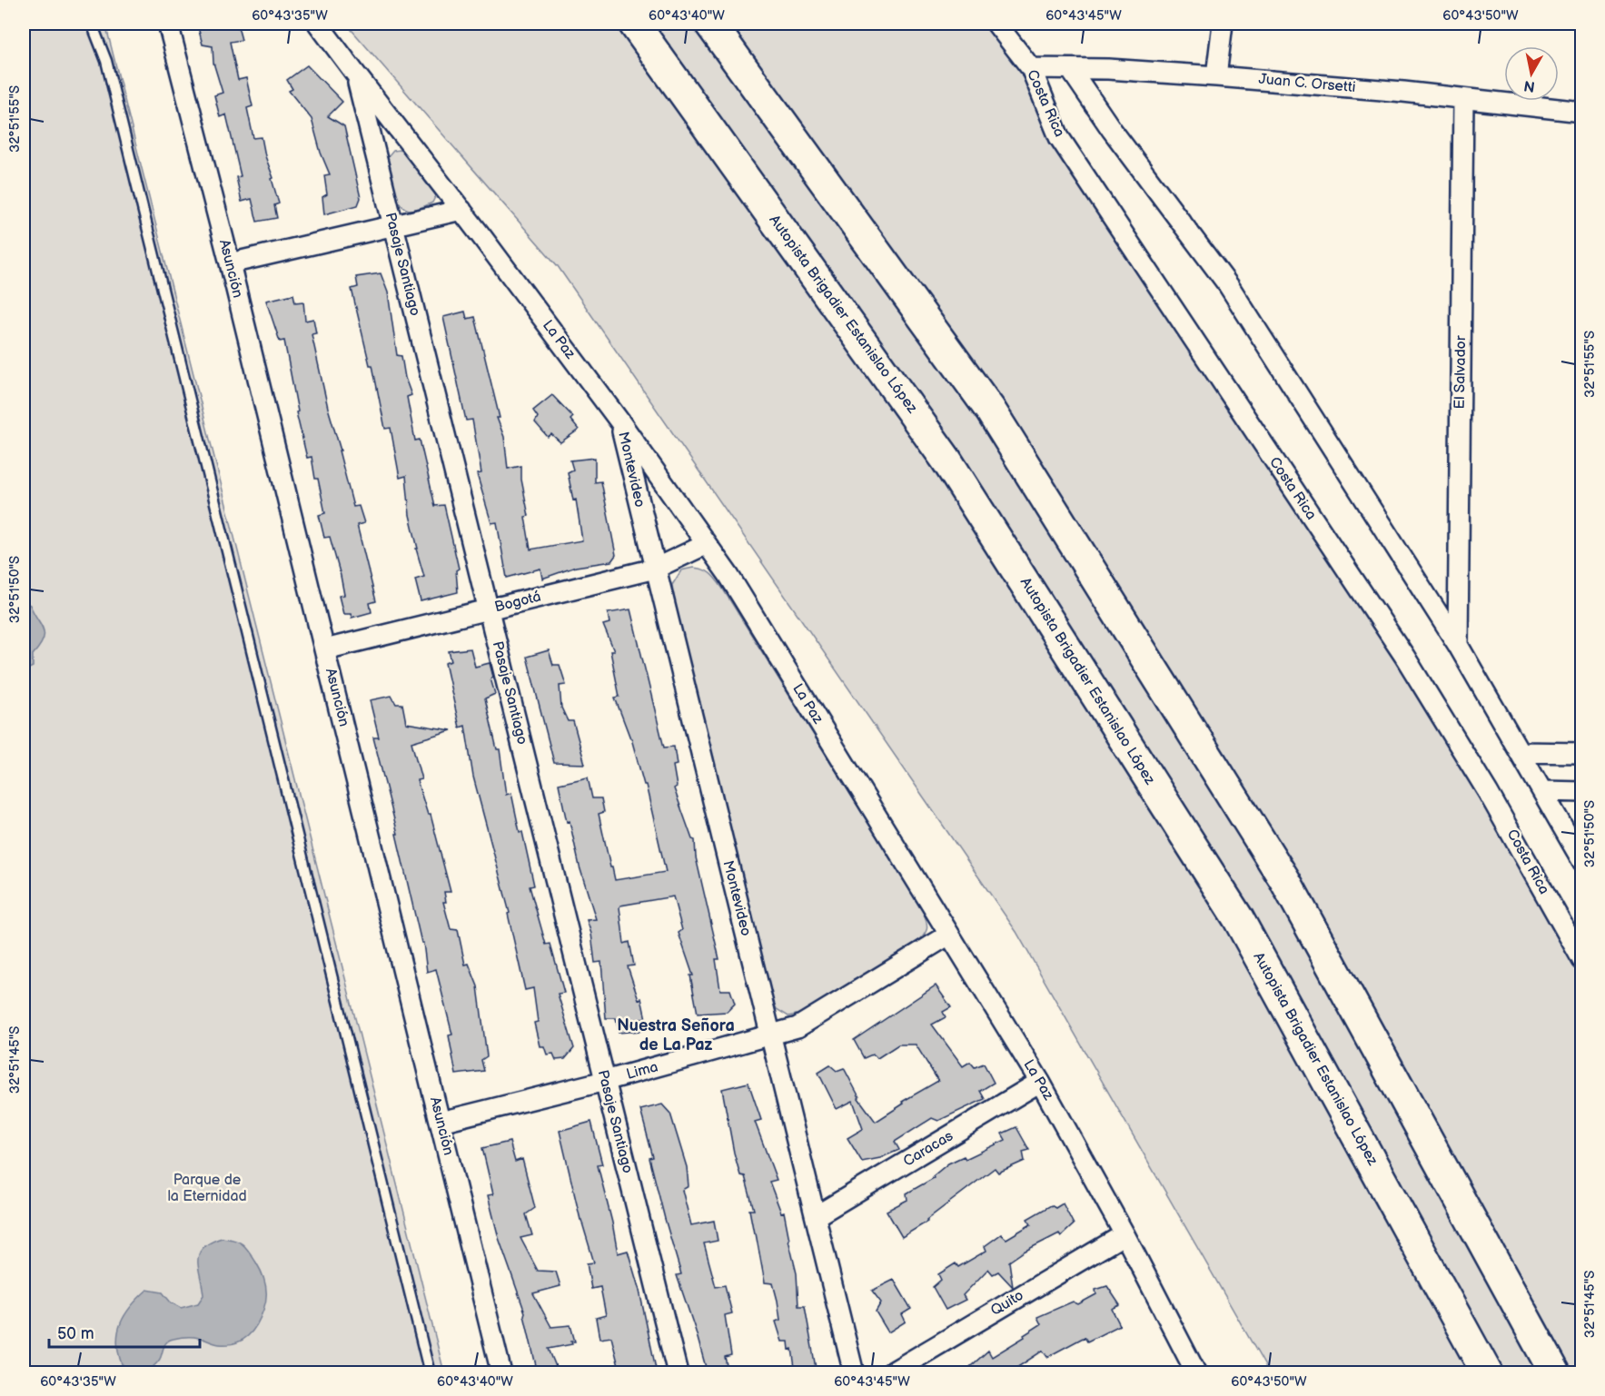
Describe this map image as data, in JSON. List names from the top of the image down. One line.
{"streets":{"highway":["Autopista Brigadier Estanislao López"],"street":["Juan C. Orsetti","Costa Rica","Pasaje Santiago","Asunción","La Paz","El Salvador","Montevideo","Bogotá","Lima","Caracas","Quito"]},"crossings":[["Juan C. Orsetti","Costa Rica"],["Juan C. Orsetti","El Salvador"],["Pasaje Santiago","La Paz"],["Pasaje Santiago","Bogotá"],["Pasaje Santiago","Lima"],["Asunción","Bogotá"],["Asunción","Lima"],["La Paz","Montevideo"],["La Paz","Bogotá"],["La Paz","Lima"],["La Paz","Caracas"],["La Paz","Quito"],["Montevideo","Bogotá"],["Montevideo","Lima"],["Montevideo","Caracas"]],"districts":["Nuestra Señora de La Paz"],"parks":["Parque de la Eternidad"],"scale_bar":"50 m","north":"bottom","coordinates":["60°43'35\"W","60°43'40\"W","60°43'45\"W","60°43'50\"W","32°51'55\"S","32°51'50\"S","32°51'45\"S"]}
